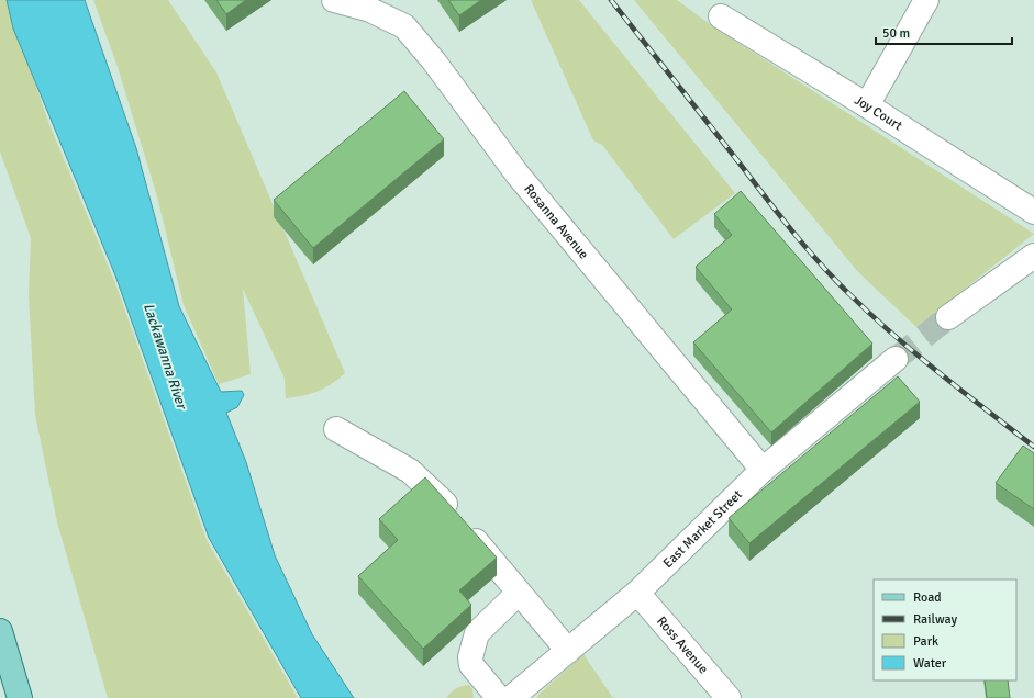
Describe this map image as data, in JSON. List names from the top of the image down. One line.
{"streets":{"street":["Joy Court","Rosanna Avenue","East Market Street","Ross Avenue"]},"crossings":[["Rosanna Avenue","East Market Street"],["East Market Street","Ross Avenue"]],"water":["Lackawanna River"],"legend":["Road","Railway","Park","Water"],"scale_bar":"50 m"}
